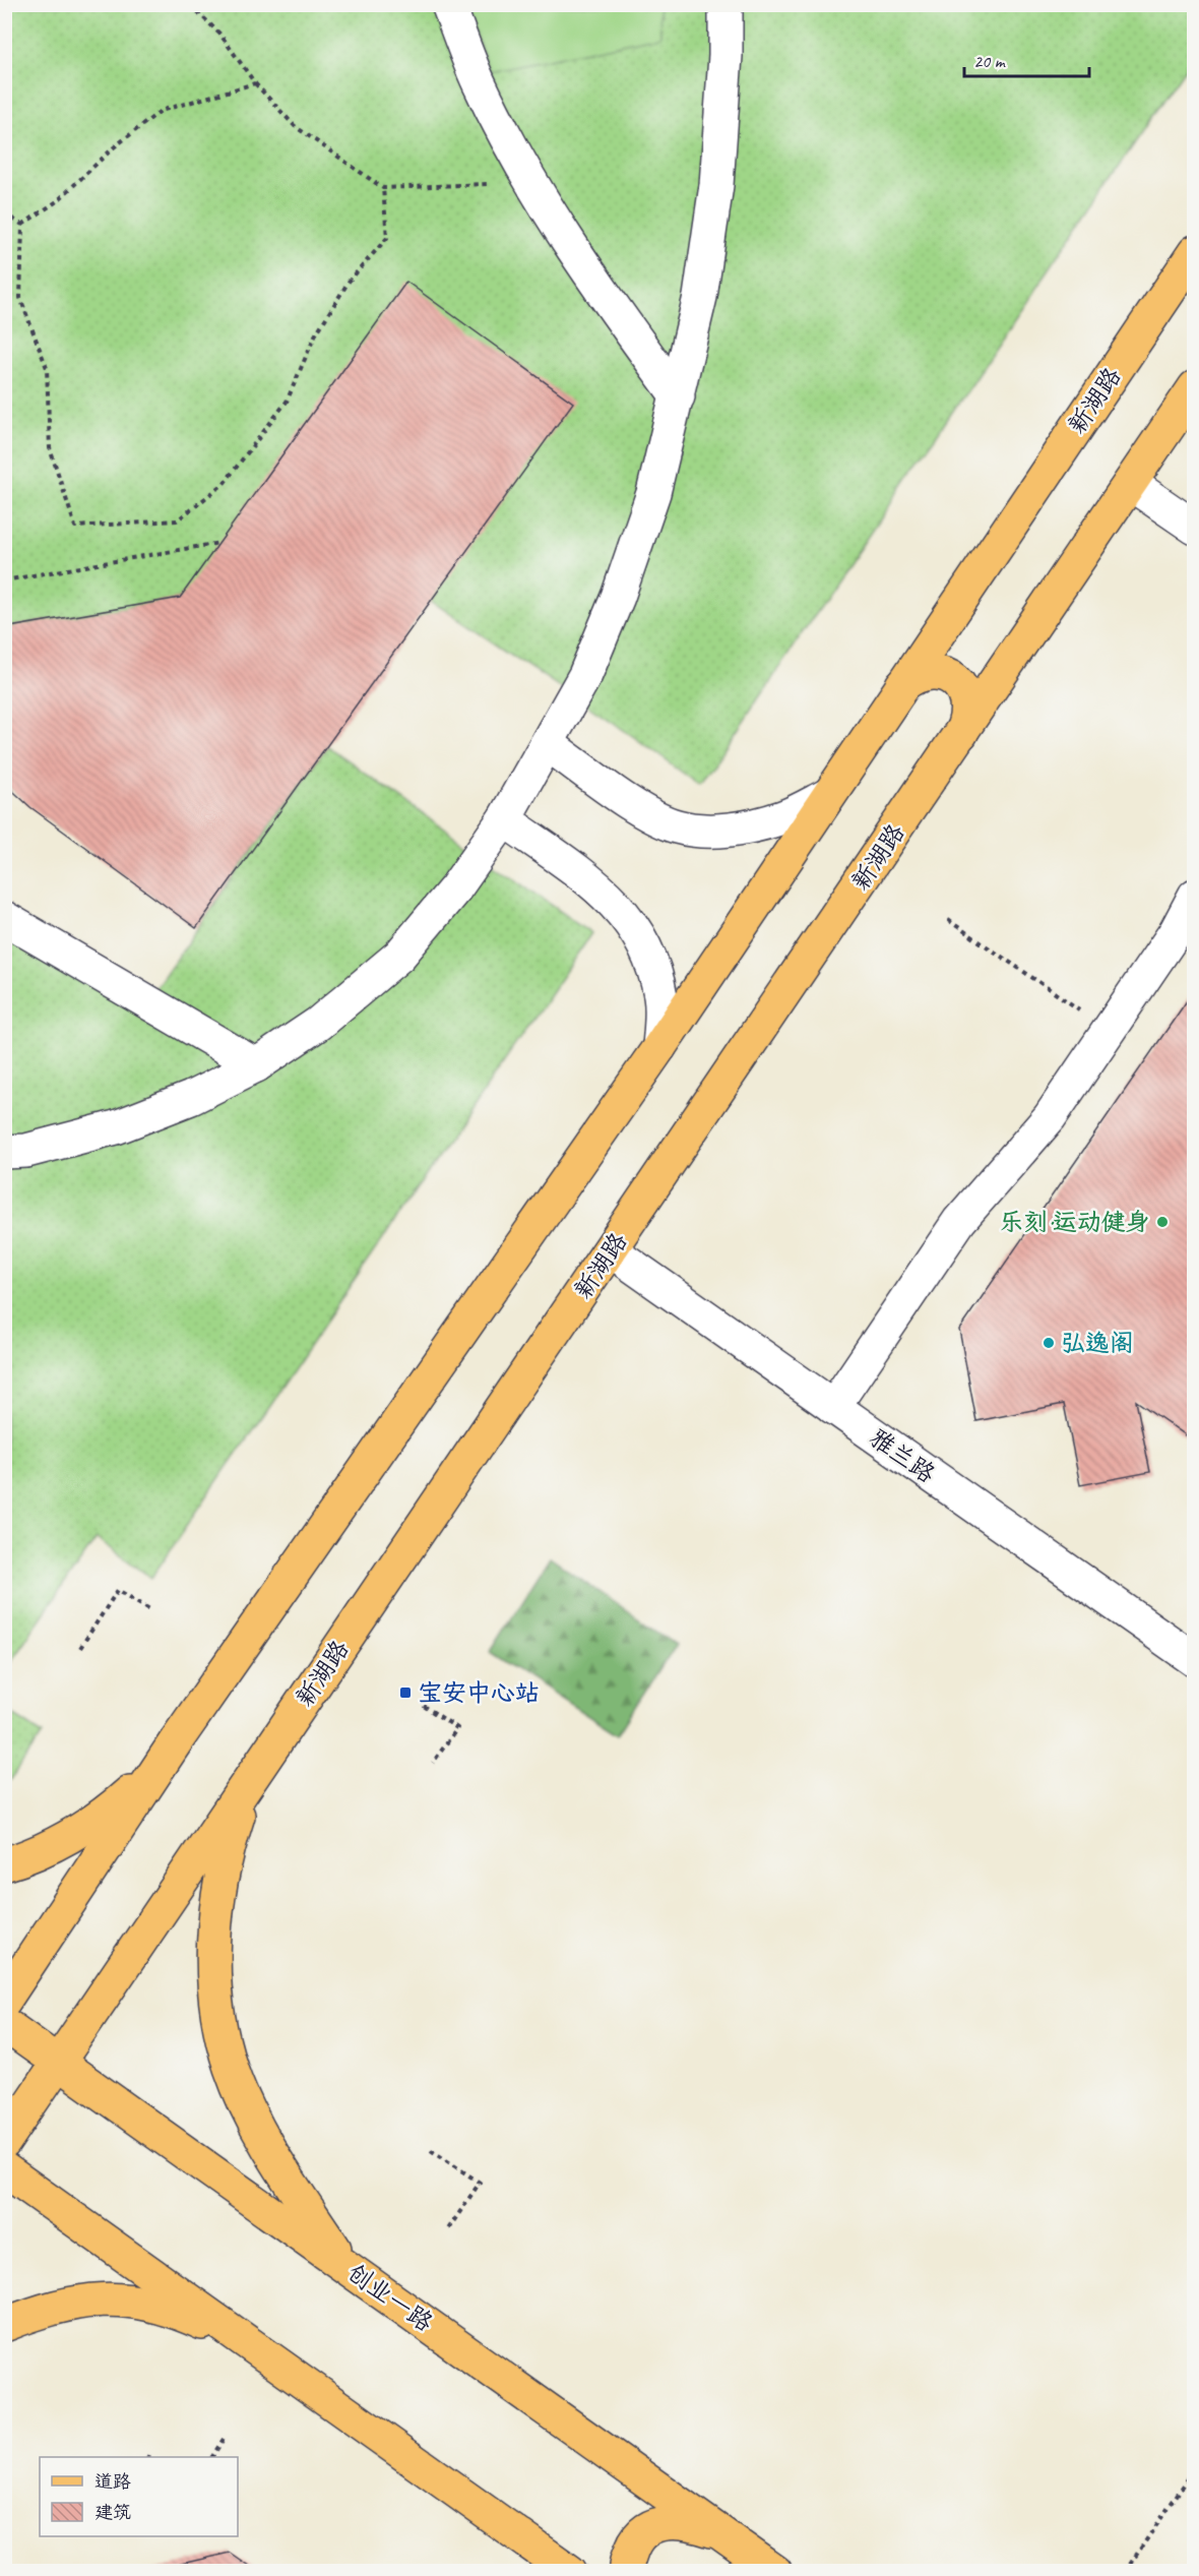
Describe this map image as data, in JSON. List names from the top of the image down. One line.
{"streets":{"main road":["新湖路","创业一路"],"street":["雅兰路"]},"crossings":[["新湖路","雅兰路"],["新湖路","创业一路"]],"places":{"other":["乐刻·运动健身","弘逸阁"],"transit":["宝安中心站"]},"legend":["道路","建筑"],"scale_bar":"20 m"}
